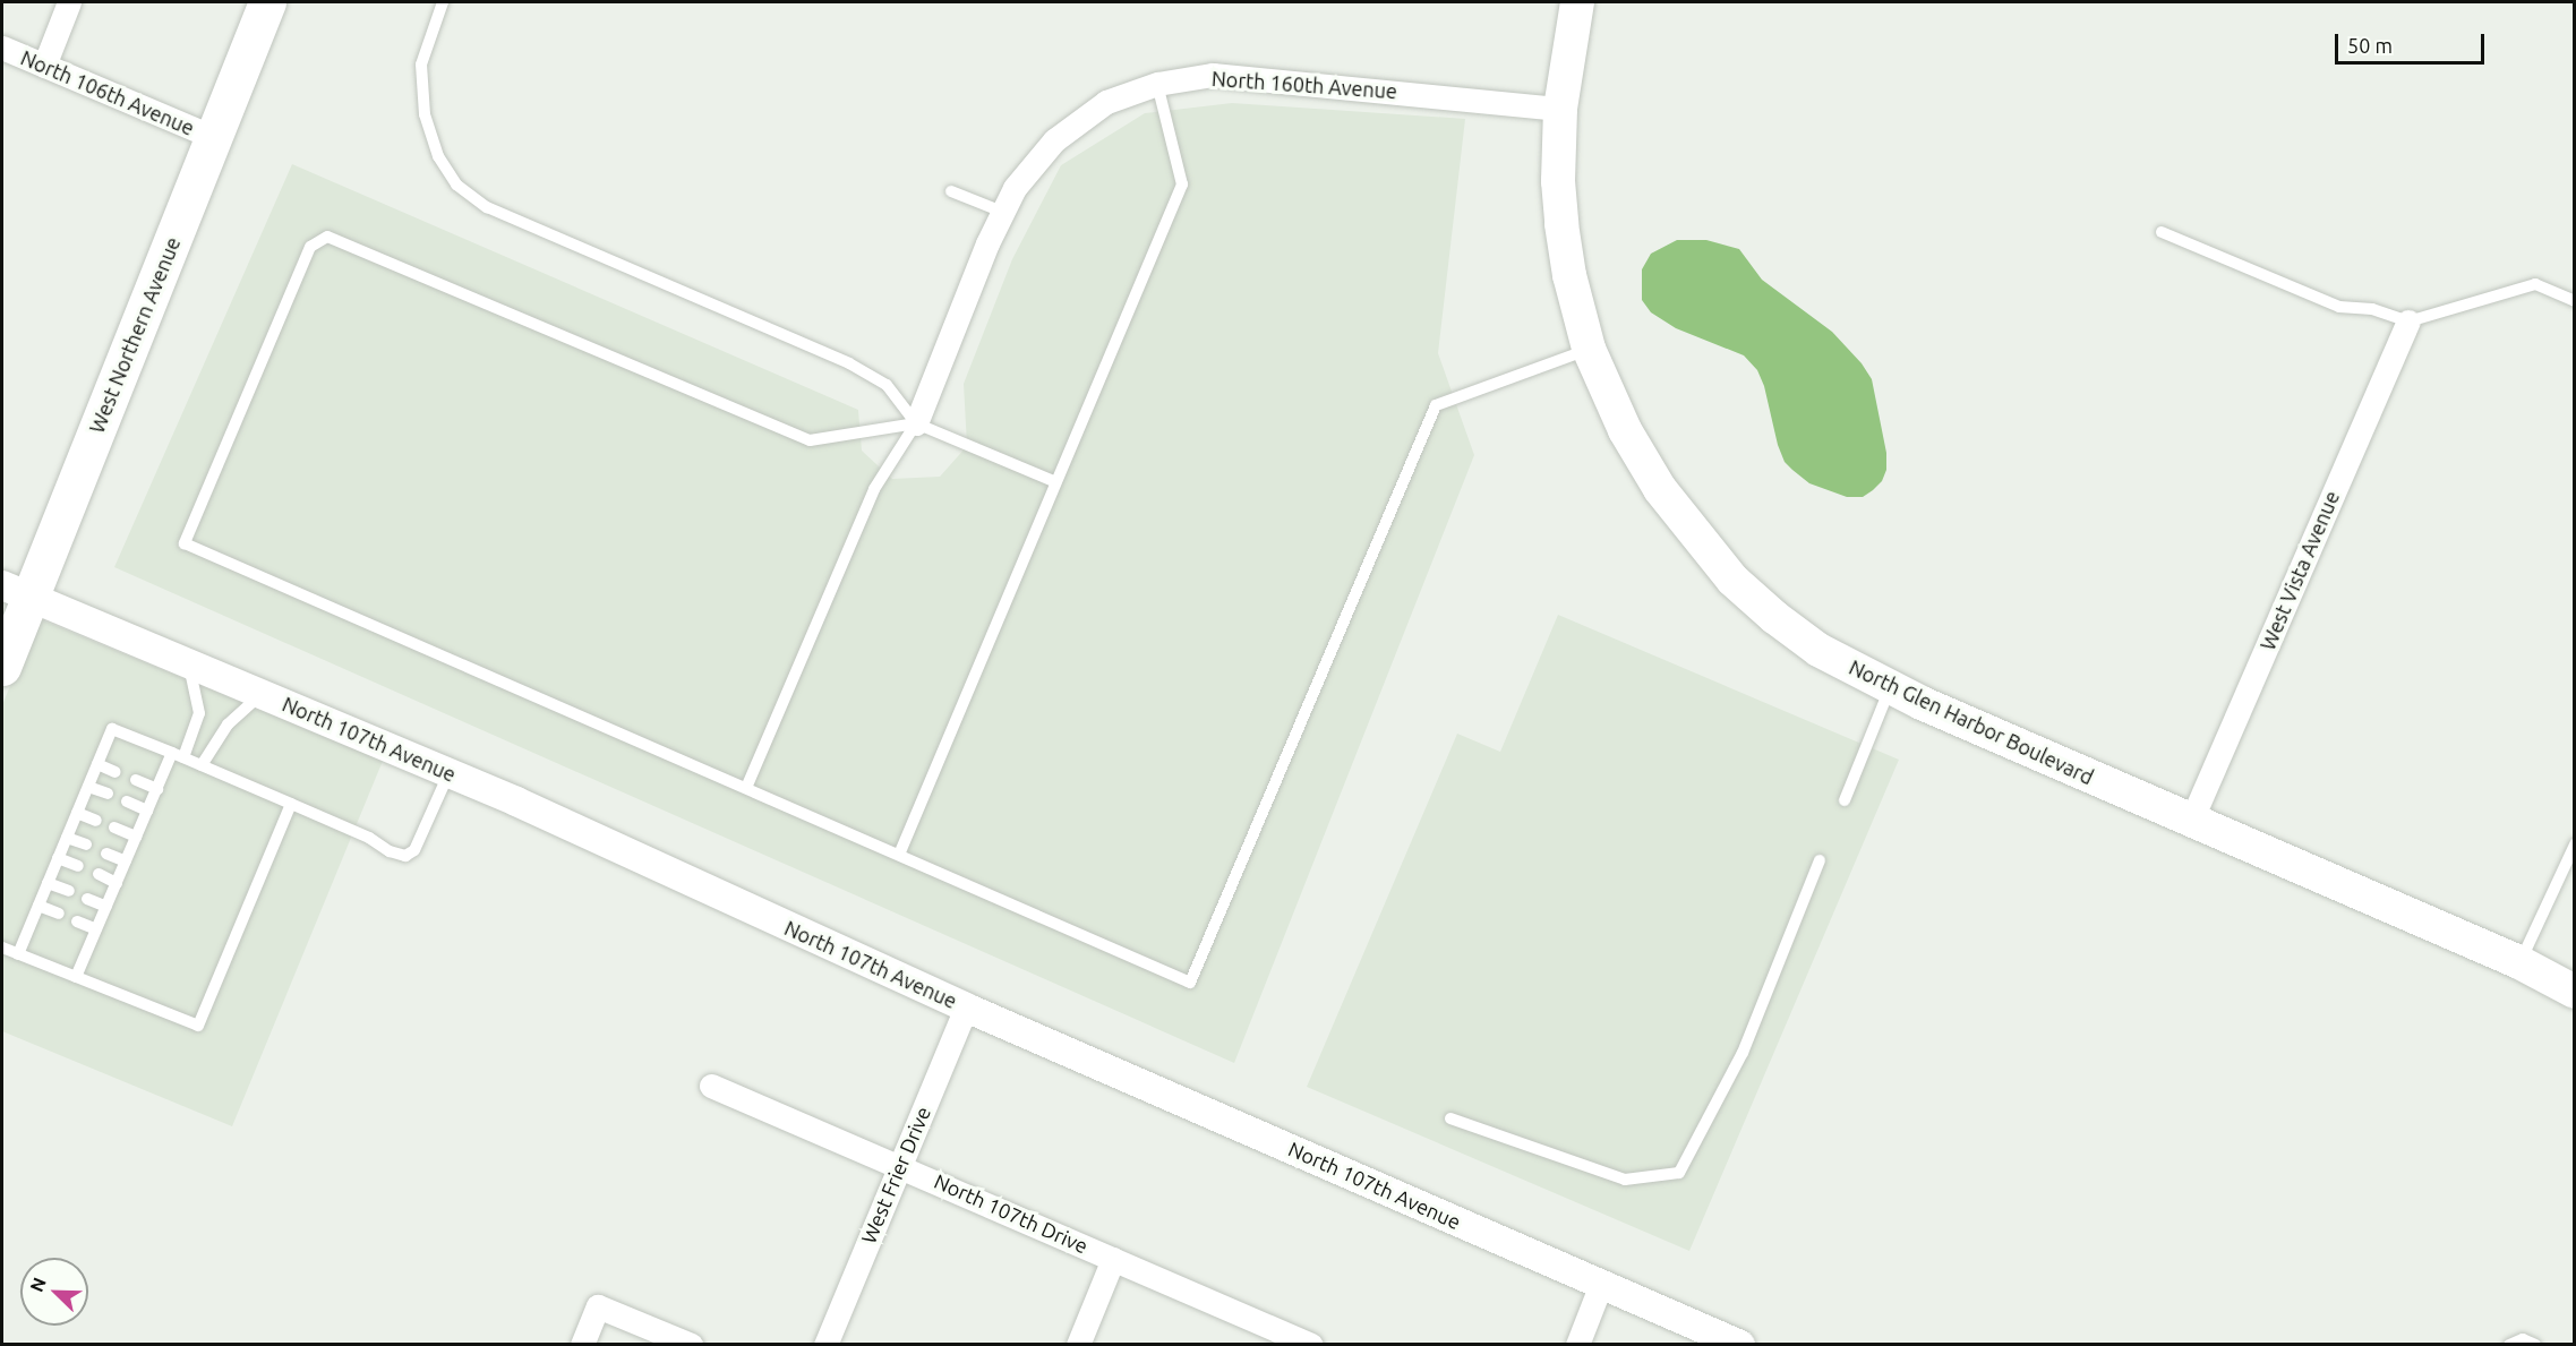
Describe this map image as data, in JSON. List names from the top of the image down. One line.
{"streets":{"main road":["West Northern Avenue","North Glen Harbor Boulevard"],"street":["North 160th Avenue","North 106th Avenue","West Vista Avenue","North 107th Avenue","West Frier Drive","North 107th Drive"]},"crossings":[["North 160th Avenue","North Glen Harbor Boulevard"],["North 106th Avenue","West Northern Avenue"],["West Northern Avenue","North 107th Avenue"],["West Vista Avenue","North Glen Harbor Boulevard"],["North 107th Avenue","West Frier Drive"],["West Frier Drive","North 107th Drive"]],"scale_bar":"50 m","north":"top left"}
